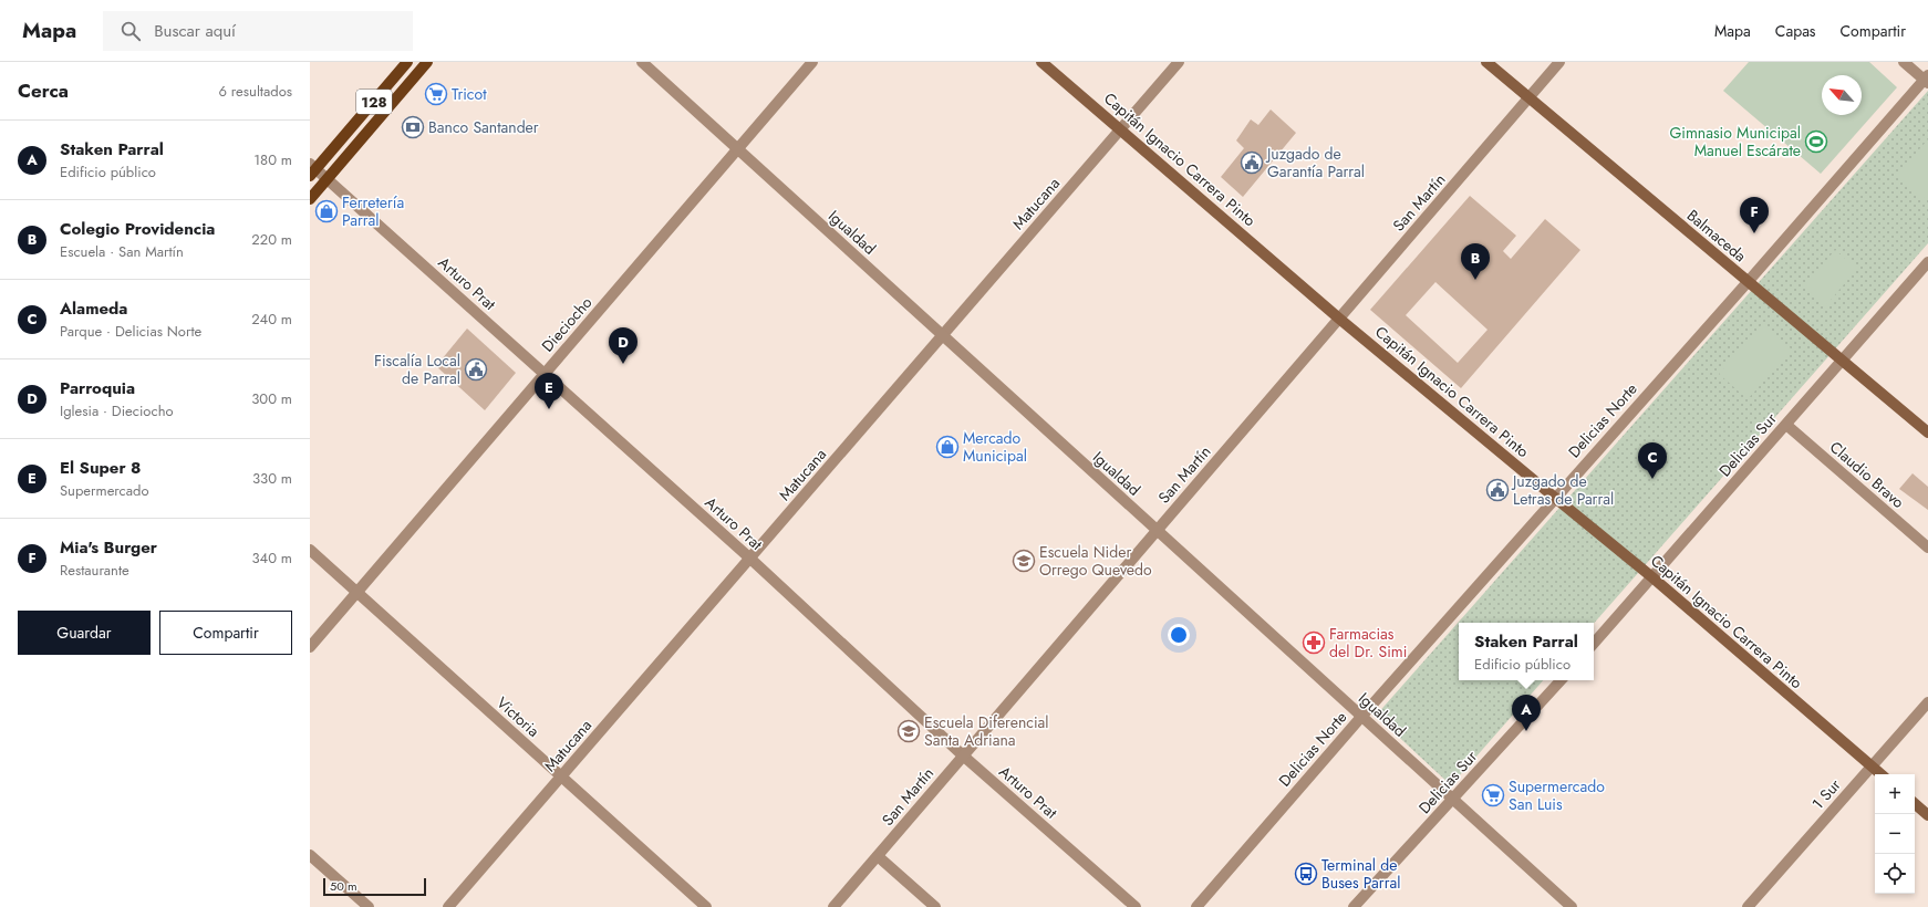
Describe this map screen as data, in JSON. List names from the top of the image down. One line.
{"streets":{"main road":["128","Capitán Ignacio Carrera Pinto","Balmaceda"],"street":["San Martín","Matucana","Igualdad","Arturo Prat","Dieciocho","Delicias Norte","Delicias Sur","Claudio Bravo","Victoria","1 Sur"]},"crossings":[["128","Arturo Prat"],["Capitán Ignacio Carrera Pinto","San Martín"],["Capitán Ignacio Carrera Pinto","Matucana"],["Capitán Ignacio Carrera Pinto","Delicias Norte"],["Capitán Ignacio Carrera Pinto","Delicias Sur"],["Capitán Ignacio Carrera Pinto","1 Sur"],["San Martín","Igualdad"],["San Martín","Balmaceda"],["San Martín","Arturo Prat"],["Matucana","Igualdad"],["Matucana","Arturo Prat"],["Matucana","Victoria"],["Igualdad","Dieciocho"],["Igualdad","Delicias Norte"],["Igualdad","Delicias Sur"],["Balmaceda","Delicias Norte"],["Balmaceda","Delicias Sur"],["Arturo Prat","Dieciocho"],["Dieciocho","Victoria"],["Delicias Sur","Claudio Bravo"]],"places":{"supermarket":["Tricot","Supermercado San Luis"],"bank":["Banco Santander"],"sports":["Gimnasio Municipal Manuel Escárate"],"public building":["Juzgado de Garantía Parral","Fiscalía Local de Parral","Juzgado de Letras de Parral"],"shop":["Ferretería Parral","Mercado Municipal"],"school or university":["Escuela Nider Orrego Quevedo","Escuela Diferencial Santa Adriana"],"pharmacy":["Farmacias del Dr. Simi"],"bus stop":["Terminal de Buses Parral"]},"scale_bar":"50 m","north":"top left","page":{"header":"Mapa","search":"Buscar aquí","nav":["Mapa","Capas","Compartir"],"heading":["Cerca","6 resultados"],"list":[{"mark":"A","name":"Staken Parral","note":"Edificio público","value":"180 m"},{"mark":"B","name":"Colegio Providencia","note":"Escuela · San Martín","value":"220 m"},{"mark":"C","name":"Alameda","note":"Parque · Delicias Norte","value":"240 m"},{"mark":"D","name":"Parroquia","note":"Iglesia · Dieciocho","value":"300 m"},{"mark":"E","name":"El Super 8","note":"Supermercado","value":"330 m"},{"mark":"F","name":"Mia's Burger","note":"Restaurante","value":"340 m"}],"pins":["F","B","D","E","C","A"],"buttons":["Guardar","Compartir"],"popup":["Staken Parral","Edificio público"],"map_buttons":["+","−"],"scale":"50 m"}}
